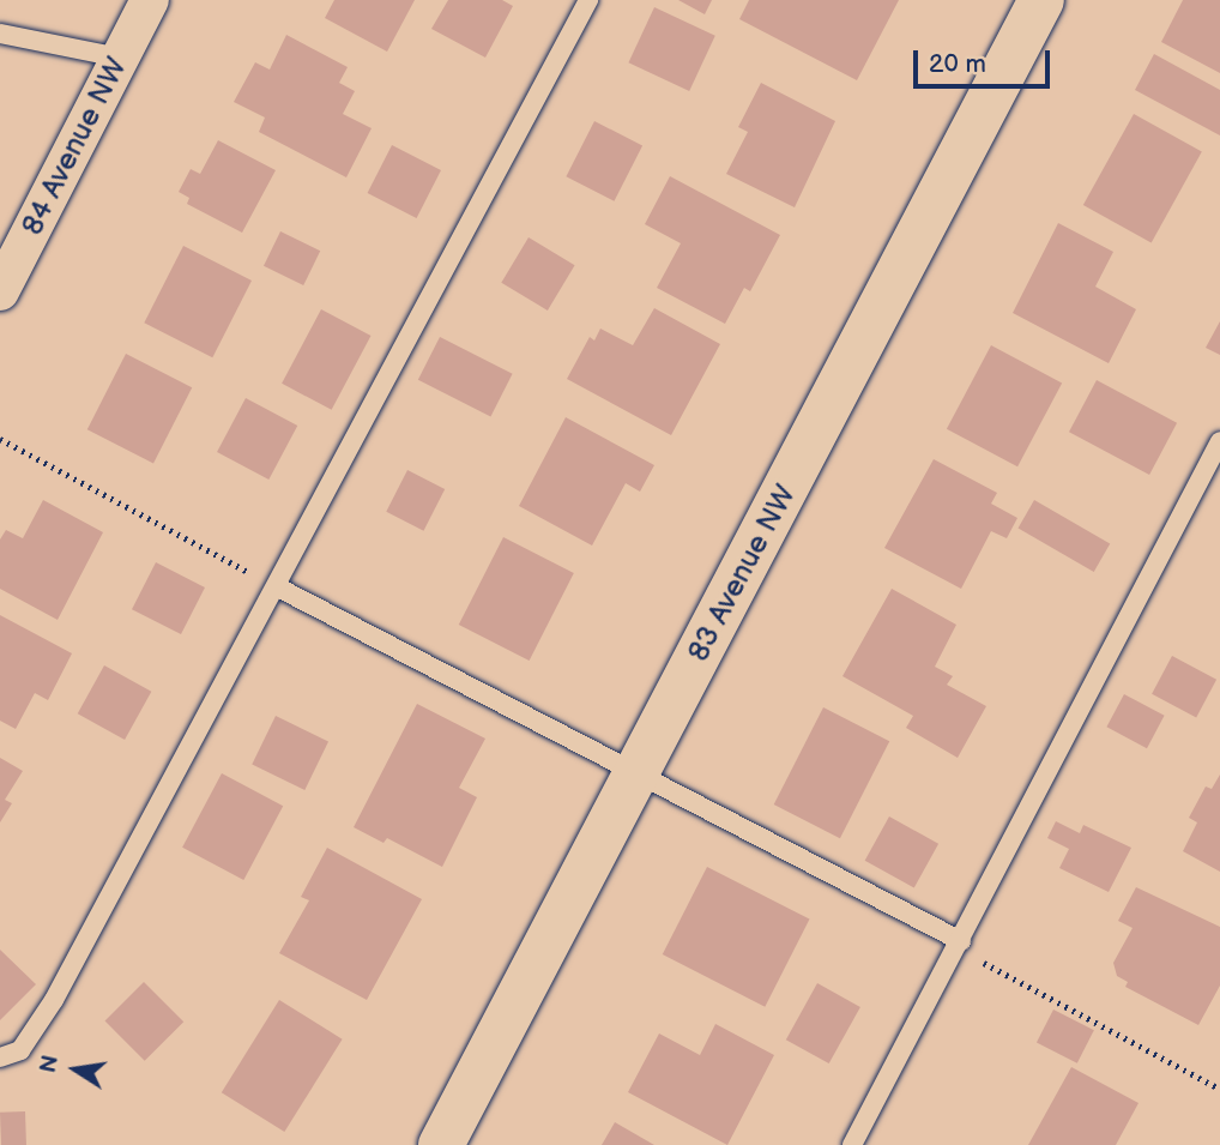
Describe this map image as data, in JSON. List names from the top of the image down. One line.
{"streets":{"street":["84 Avenue NW","83 Avenue NW"]},"scale_bar":"20 m","north":"left"}
